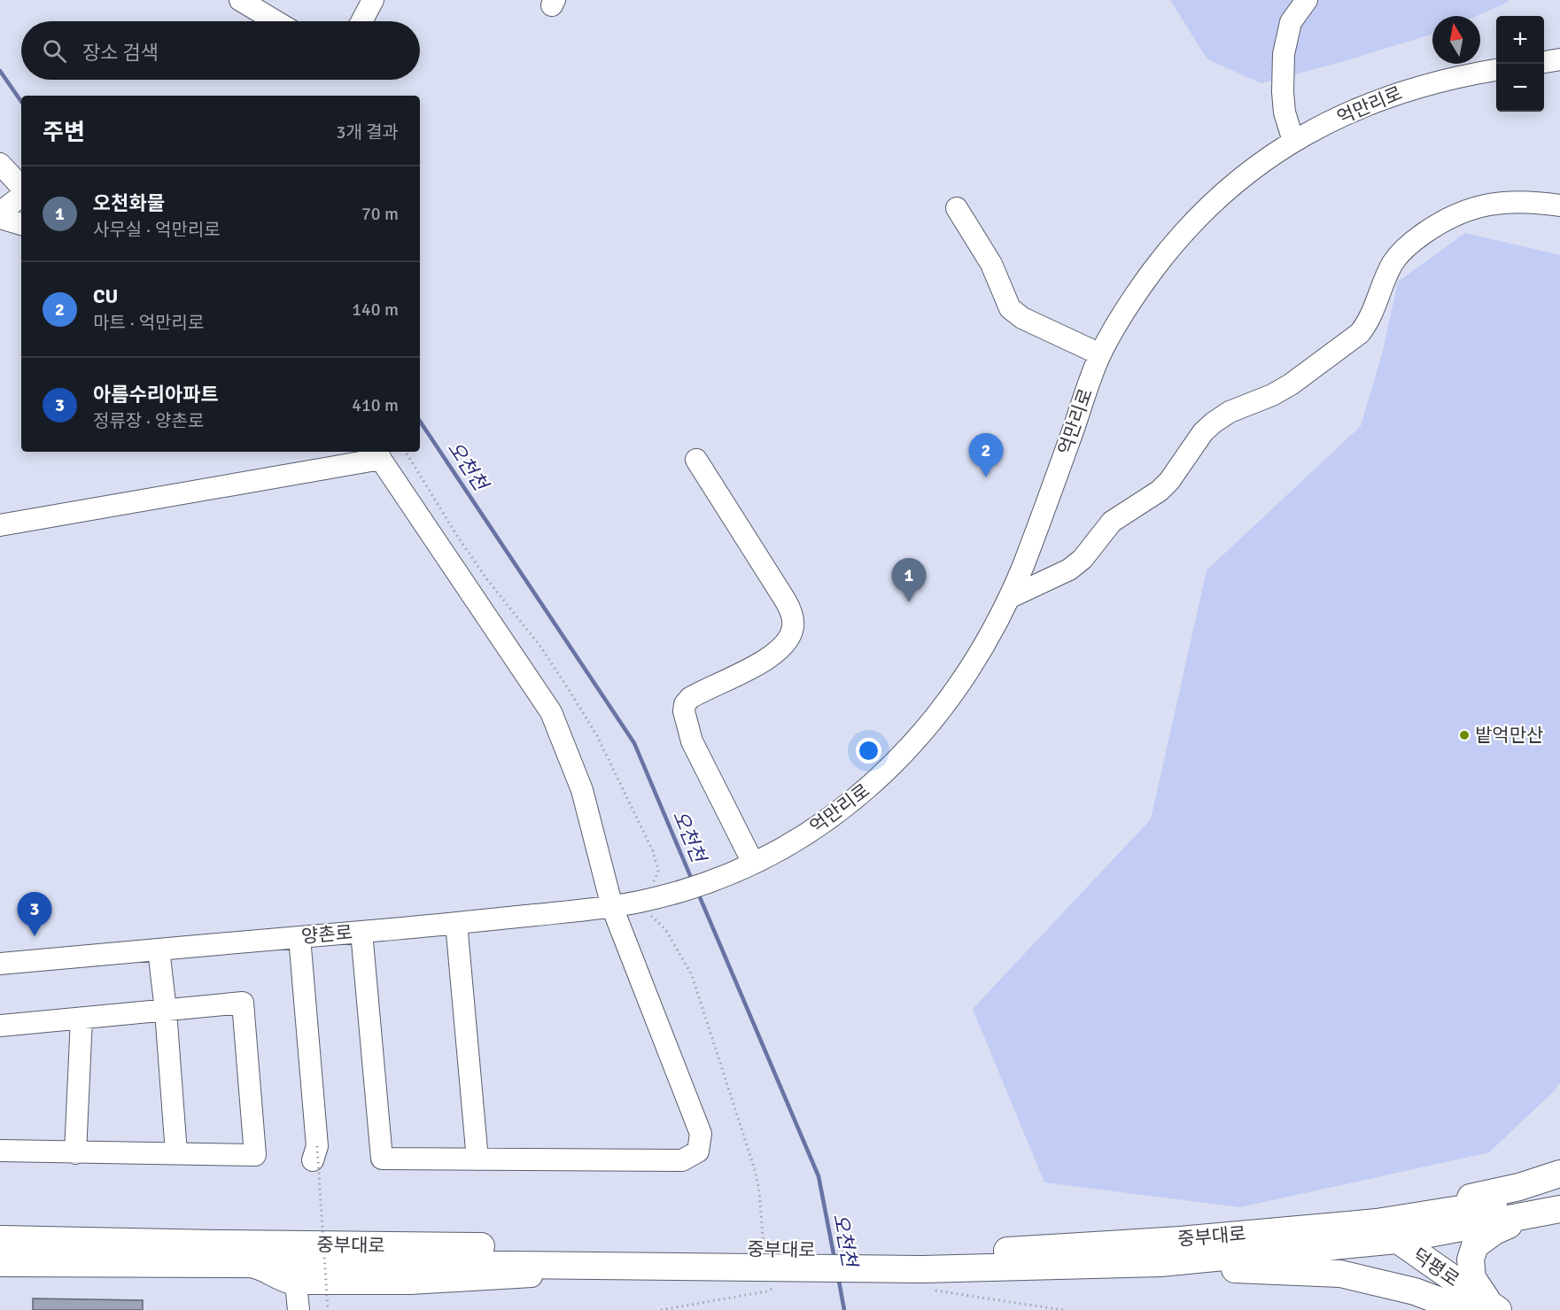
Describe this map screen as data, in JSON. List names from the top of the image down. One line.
{"streets":{"main road":["중부대로","덕평로"],"street":["억만리로","양촌로"]},"crossings":[["억만리로","양촌로"],["중부대로","덕평로"]],"water":["오천천"],"places":["밭억만산"],"north":"top","page":{"map_buttons":["+","−"],"search":"장소 검색","heading":["주변","3개 결과"],"list":[{"mark":"1","name":"오천화물","note":"사무실 · 억만리로","value":"70 m"},{"mark":"2","name":"CU","note":"마트 · 억만리로","value":"140 m"},{"mark":"3","name":"아름수리아파트","note":"정류장 · 양촌로","value":"410 m"}],"pins":["2","1","3"]}}
